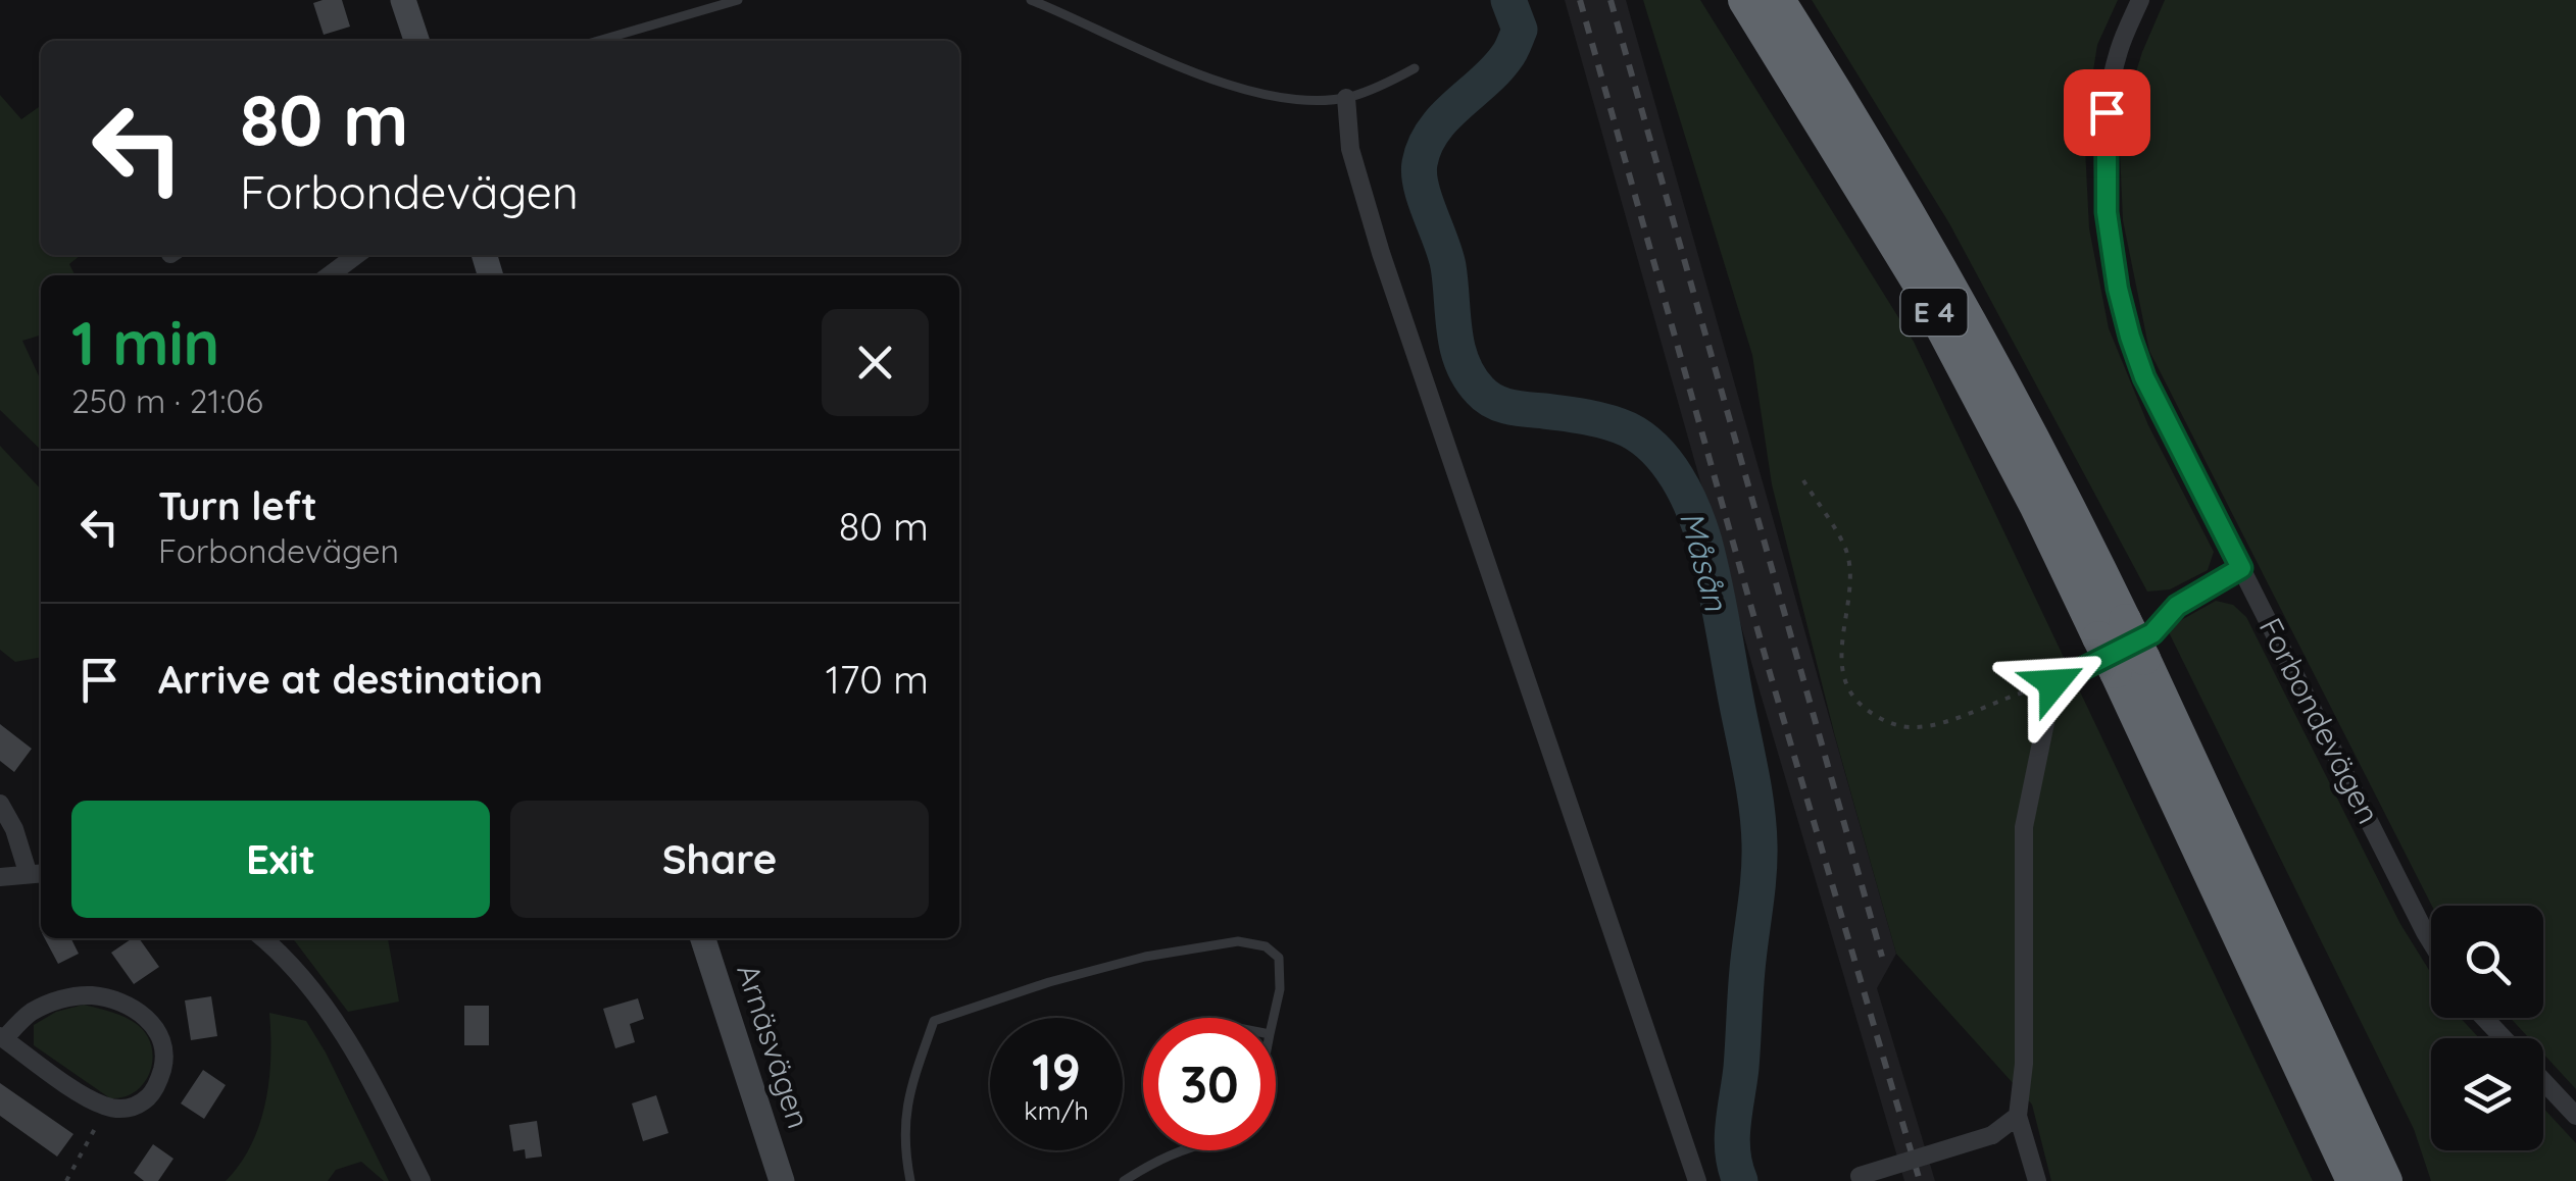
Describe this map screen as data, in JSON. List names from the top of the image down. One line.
{"streets":{"highway":["E 4"],"street":["Forbondevägen","Arnäsvägen"]},"water":["Måsån"],"page":{"turn":["80 m","Forbondevägen"],"heading":["1 min","250 m · 21:06"],"list":[{"name":"Turn left","note":"Forbondevägen","value":"80 m"},{"name":"Arrive at destination","value":"170 m"}],"buttons":["Exit","Share"],"speed":"19 km/h","limit":"30"}}
